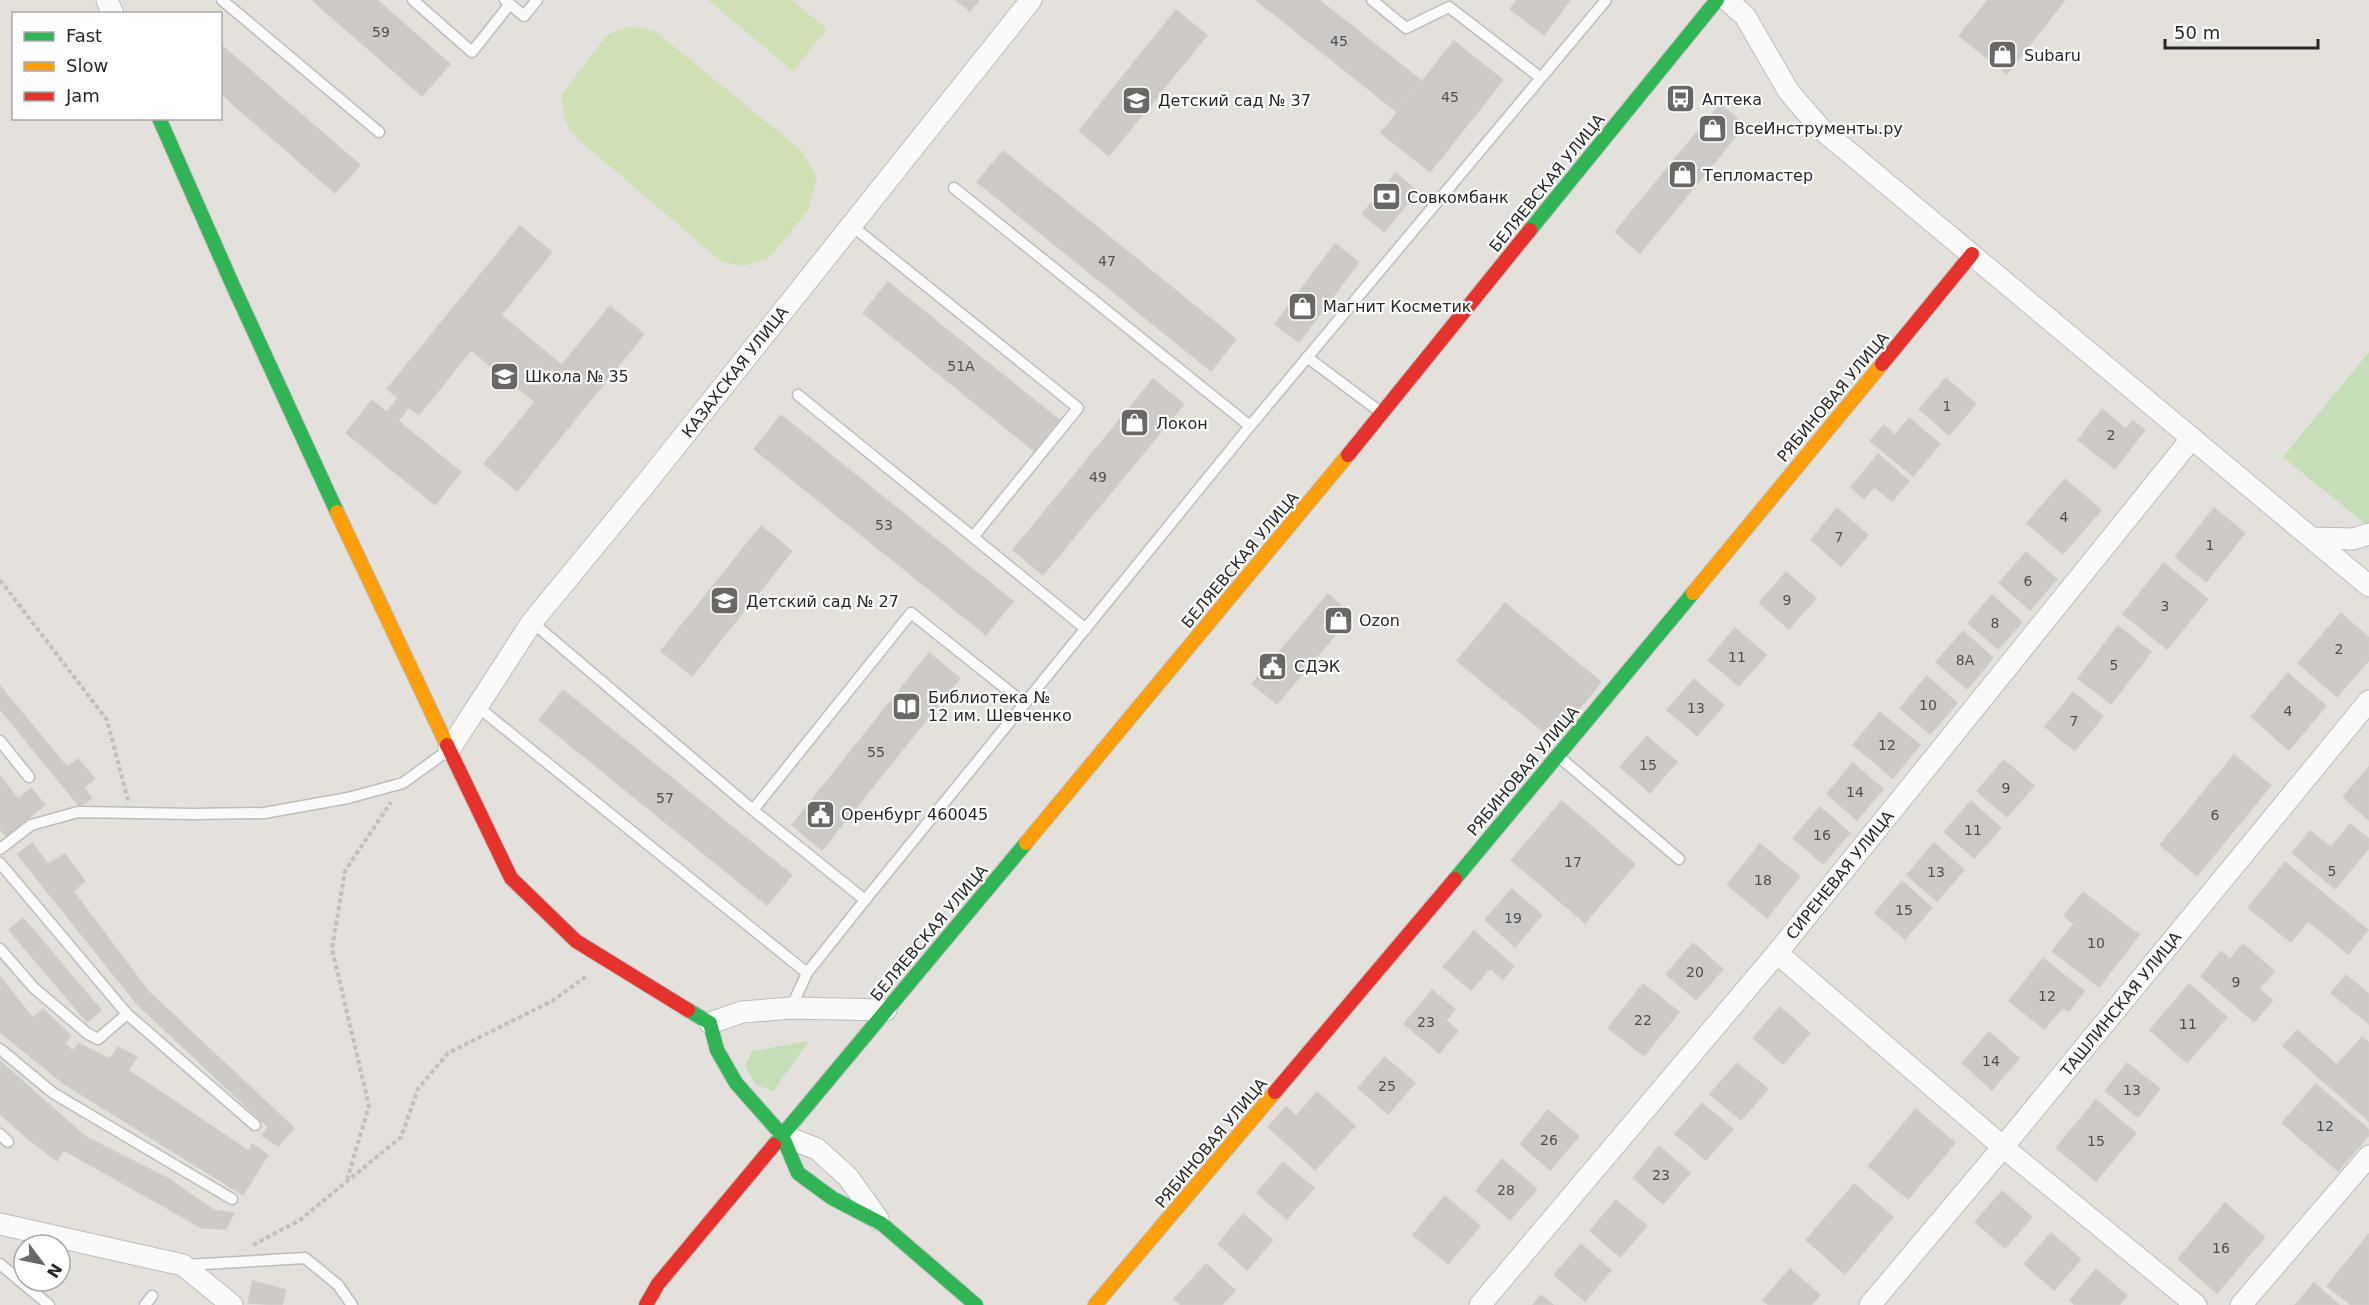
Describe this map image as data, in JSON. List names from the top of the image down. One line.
{"streets":{"street":["БЕЛЯЕВСКАЯ УЛИЦА","КАЗАХСКАЯ УЛИЦА","РЯБИНОВАЯ УЛИЦА","СИРЕНЕВАЯ УЛИЦА","ТАШЛИНСКАЯ УЛИЦА"]},"places":{"shop":["Subaru","ВсеИнструменты.ру","Тепломастер","Магнит Косметик","Локон","Ozon"],"bus stop":["Аптека"],"school or university":["Детский сад № 37","Школа № 35","Детский сад № 27"],"bank":["Совкомбанк"],"public building":["СДЭК","Оренбург 460045"],"library":["Библиотека № 12 им. Шевченко"]},"house_numbers":["59","45","45","47","51А","1","2","49","4","53","7","1","6","9","3","8","2","11","8А","5","10","13","4","7","12","55","15","9","14","57","6","11","16","17","5","13","18","15","19","10","20","9","12","22","23","11","14","25","13","12","26","15","23","28","16"],"legend":["Fast","Slow","Jam"],"scale_bar":"50 m","north":"bottom right"}
